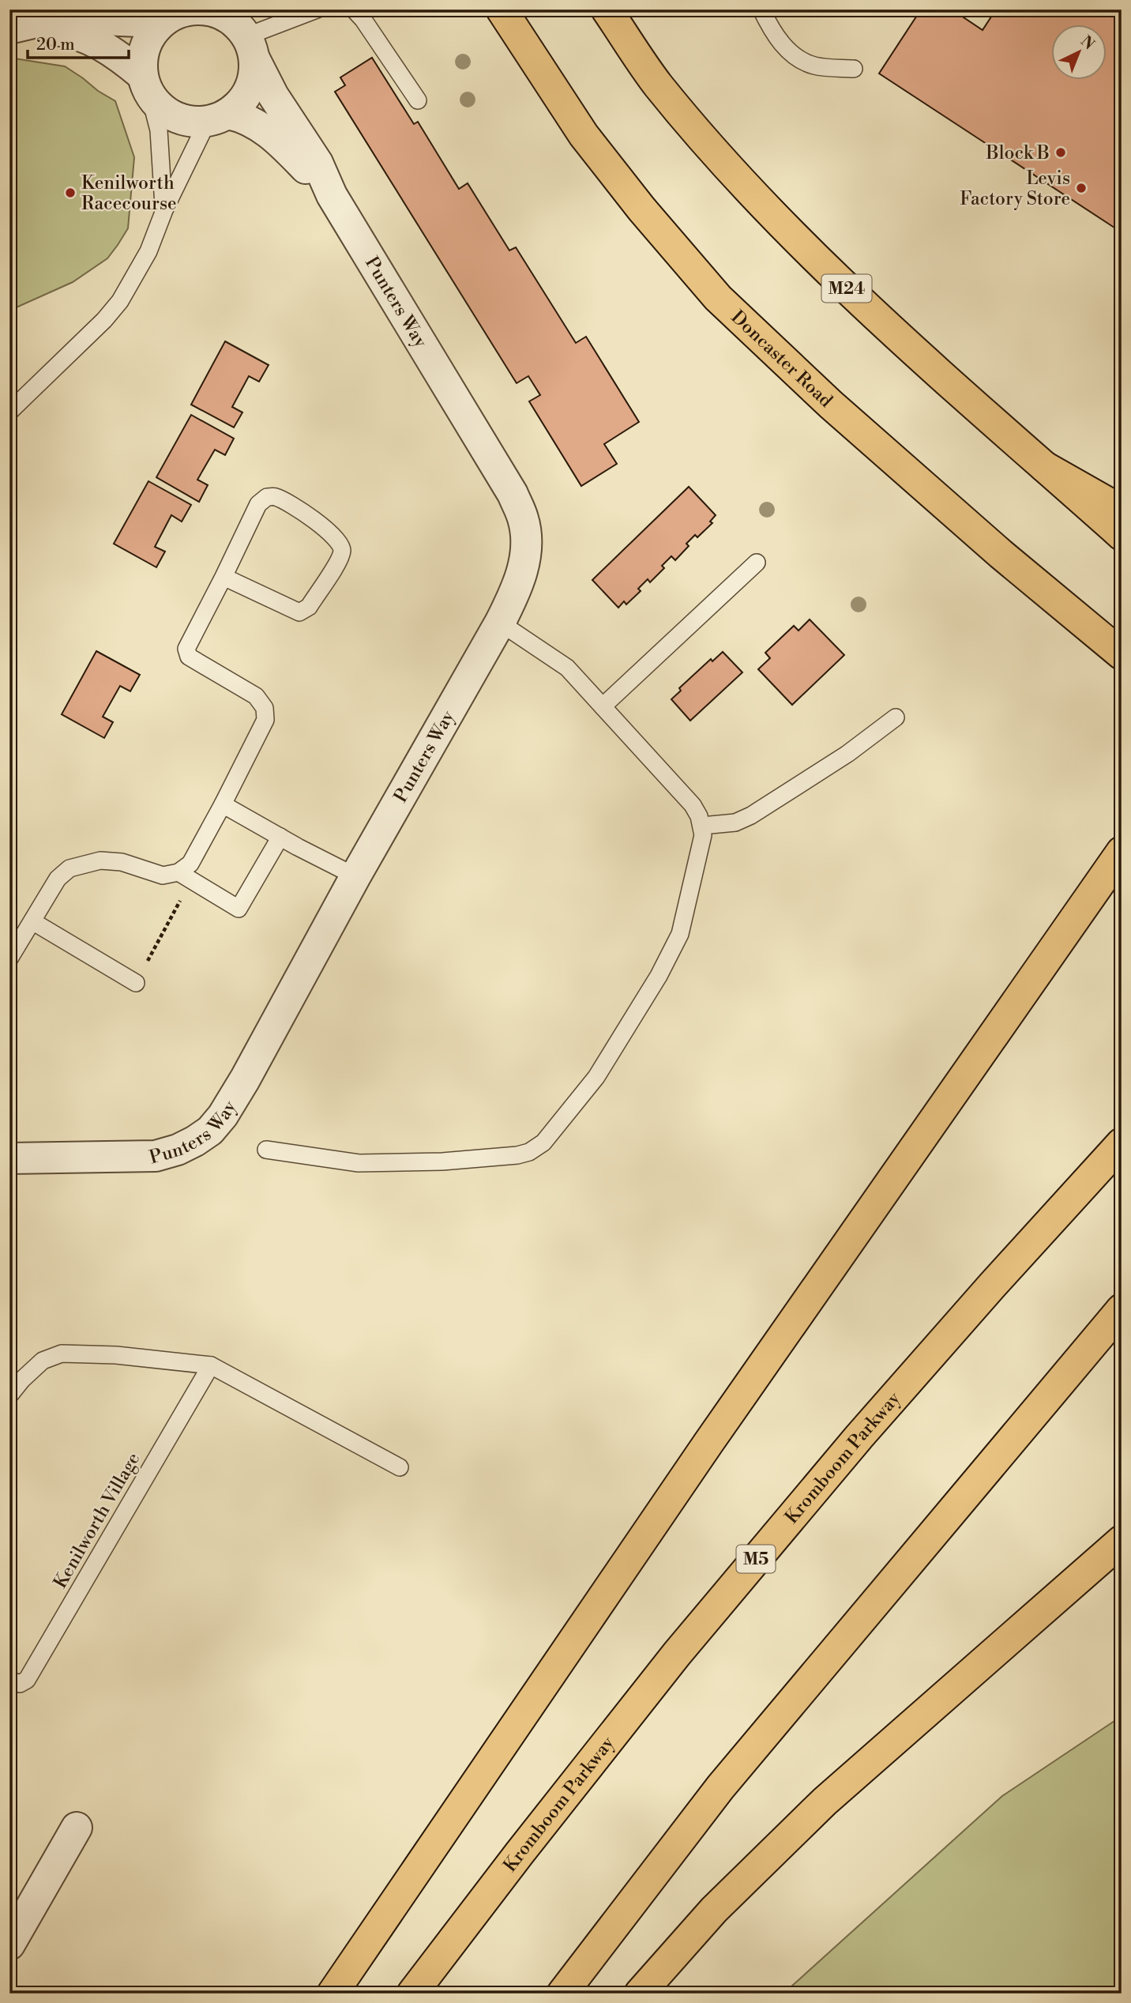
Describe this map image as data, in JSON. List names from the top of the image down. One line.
{"streets":{"main road":["M24","Doncaster Road","Kromboom Parkway","M5"],"street":["Punters Way"],"lane":["Kenilworth Village"]},"places":["Block B","Levis Factory Store","Kenilworth Racecourse"],"scale_bar":"20 m","north":"top right"}
